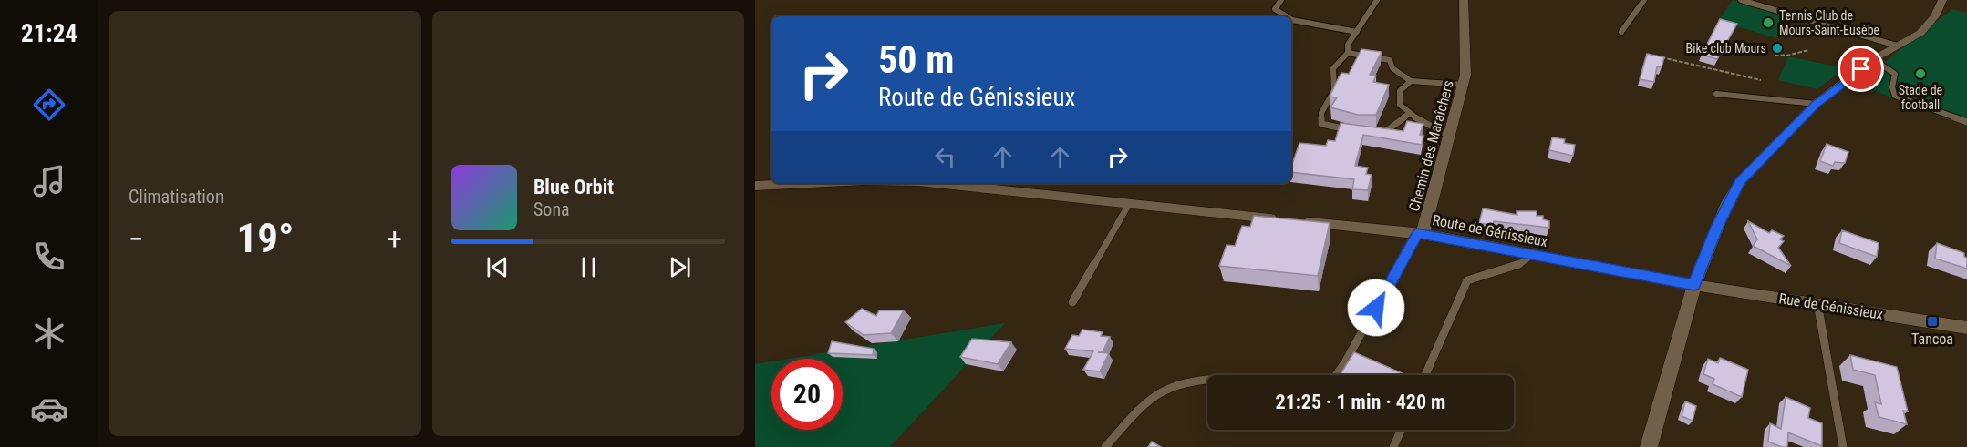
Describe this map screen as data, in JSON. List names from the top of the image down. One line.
{"streets":{"street":["Chemin des Maraîchers","Route de Génissieux","Rue de Génissieux"]},"crossings":[["Chemin des Maraîchers","Route de Génissieux"],["Route de Génissieux","Rue de Génissieux"]],"places":{"other":["Tennis Club de Mours-Saint-Eusèbe","Bike club Mours","Stade de football"],"transit":["Tancoa"]},"page":{"tabs":"21:24","tile":"Climatisation","turn":["50 m","Route de Génissieux"],"song":["Blue Orbit","Sona"],"heat":["−","19°","+"],"limit":"20","trip":"21:25 · 1 min · 420 m"}}
